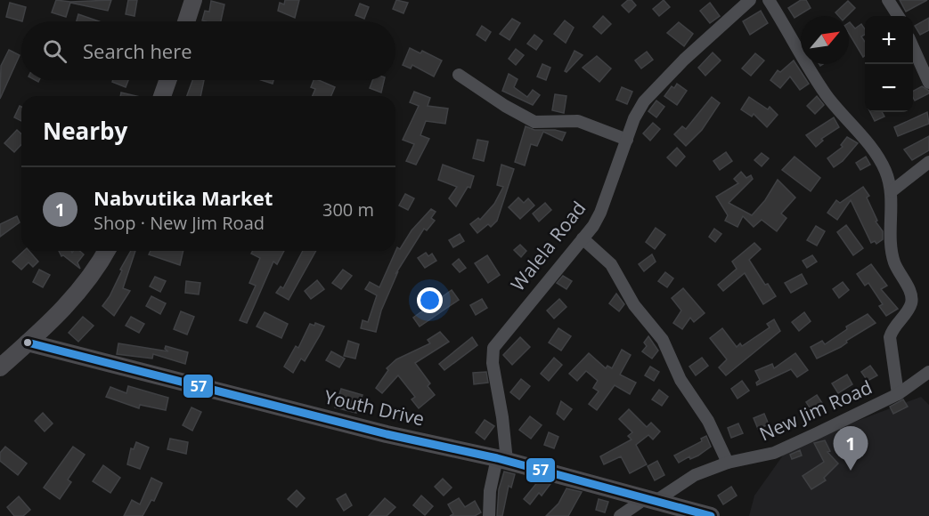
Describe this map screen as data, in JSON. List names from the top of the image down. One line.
{"streets":{"street":["Walela Road","Youth Drive","New Jim Road"]},"crossings":[["Walela Road","Youth Drive"],["Youth Drive","New Jim Road"]],"lines":["transit line 57"],"north":"top right","page":{"map_buttons":["+","−"],"search":"Search here","heading":"Nearby","list":[{"mark":"1","name":"Nabvutika Market","note":"Shop · New Jim Road","value":"300 m"}],"pins":"1"}}
